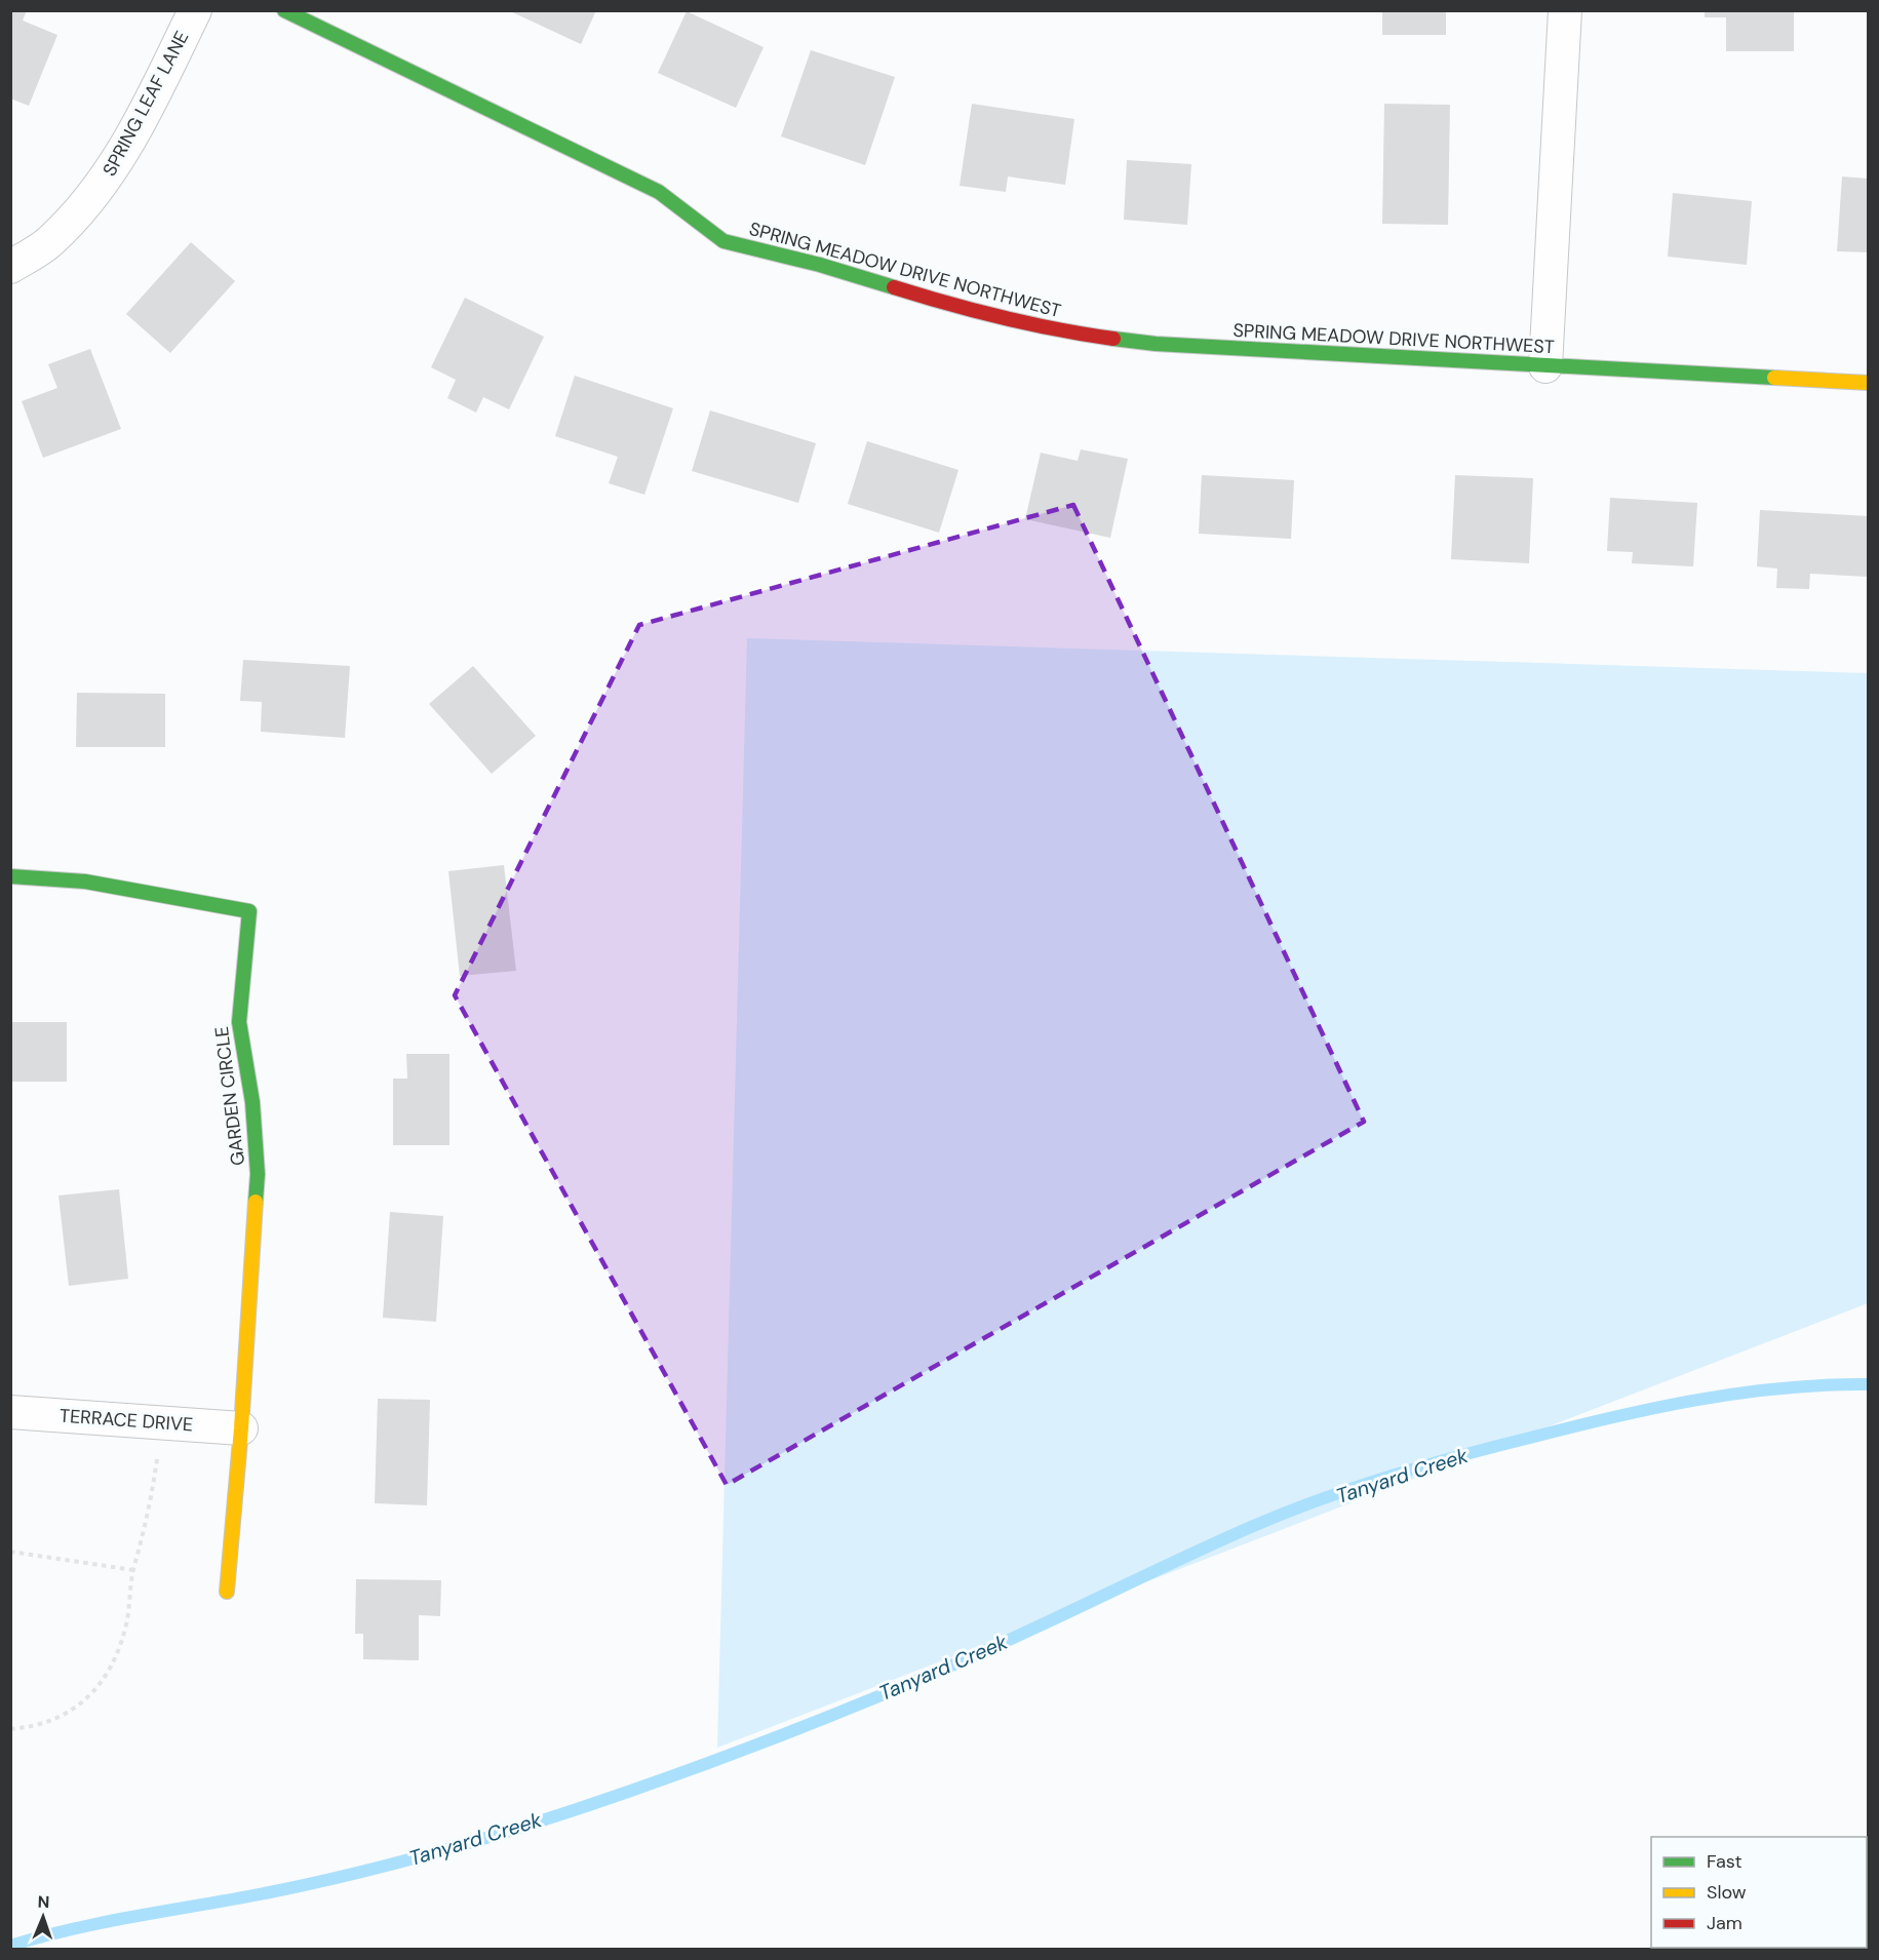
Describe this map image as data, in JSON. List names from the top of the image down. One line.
{"streets":{"street":["SPRING LEAF LANE","SPRING MEADOW DRIVE NORTHWEST","GARDEN CIRCLE","TERRACE DRIVE"]},"crossings":[["GARDEN CIRCLE","TERRACE DRIVE"]],"water":["Tanyard Creek"],"legend":["Fast","Slow","Jam"],"north":"top"}
